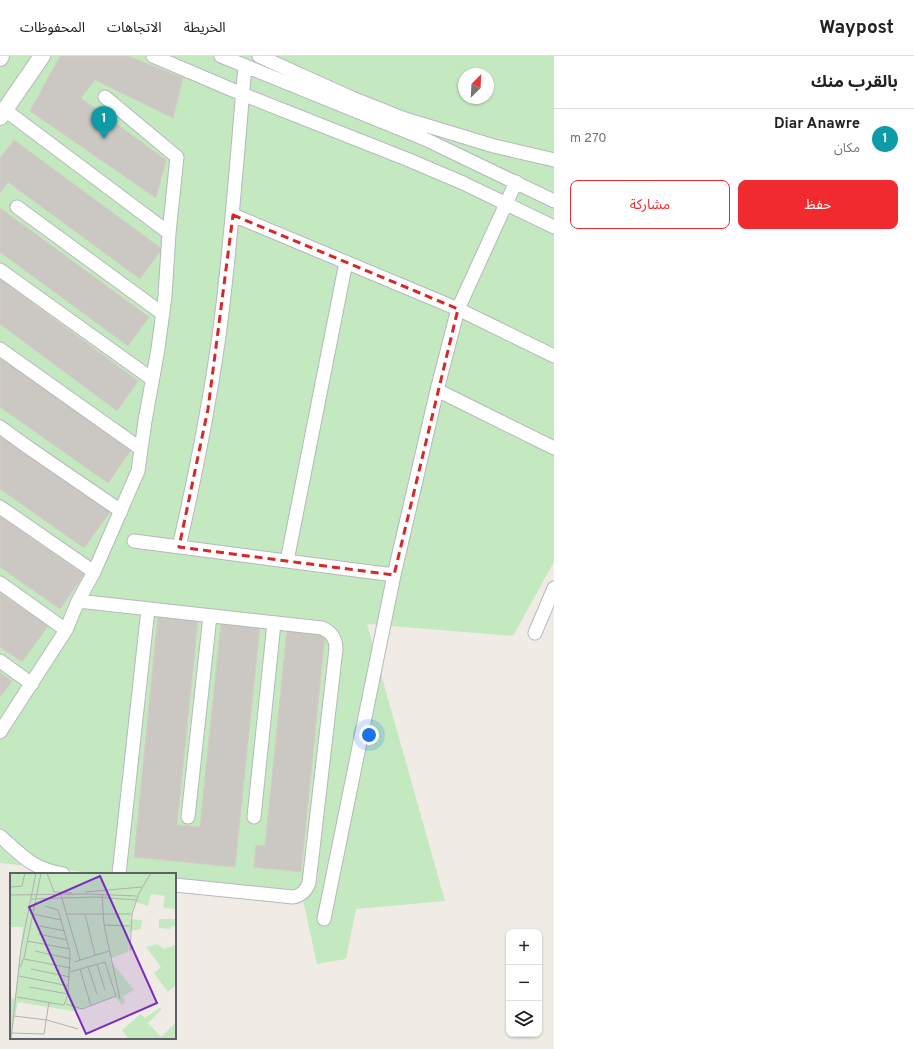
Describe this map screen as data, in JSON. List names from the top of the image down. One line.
{"north":"top right","page":{"header":"Waypost","nav":["الخريطة","الاتجاهات","المحفوظات"],"heading":"بالقرب منك","pins":"1","list":[{"mark":"1","name":"Diar Anawre","note":"مكان","value":"270 m"}],"buttons":["حفظ","مشاركة"],"map_buttons":["+","−"]}}
